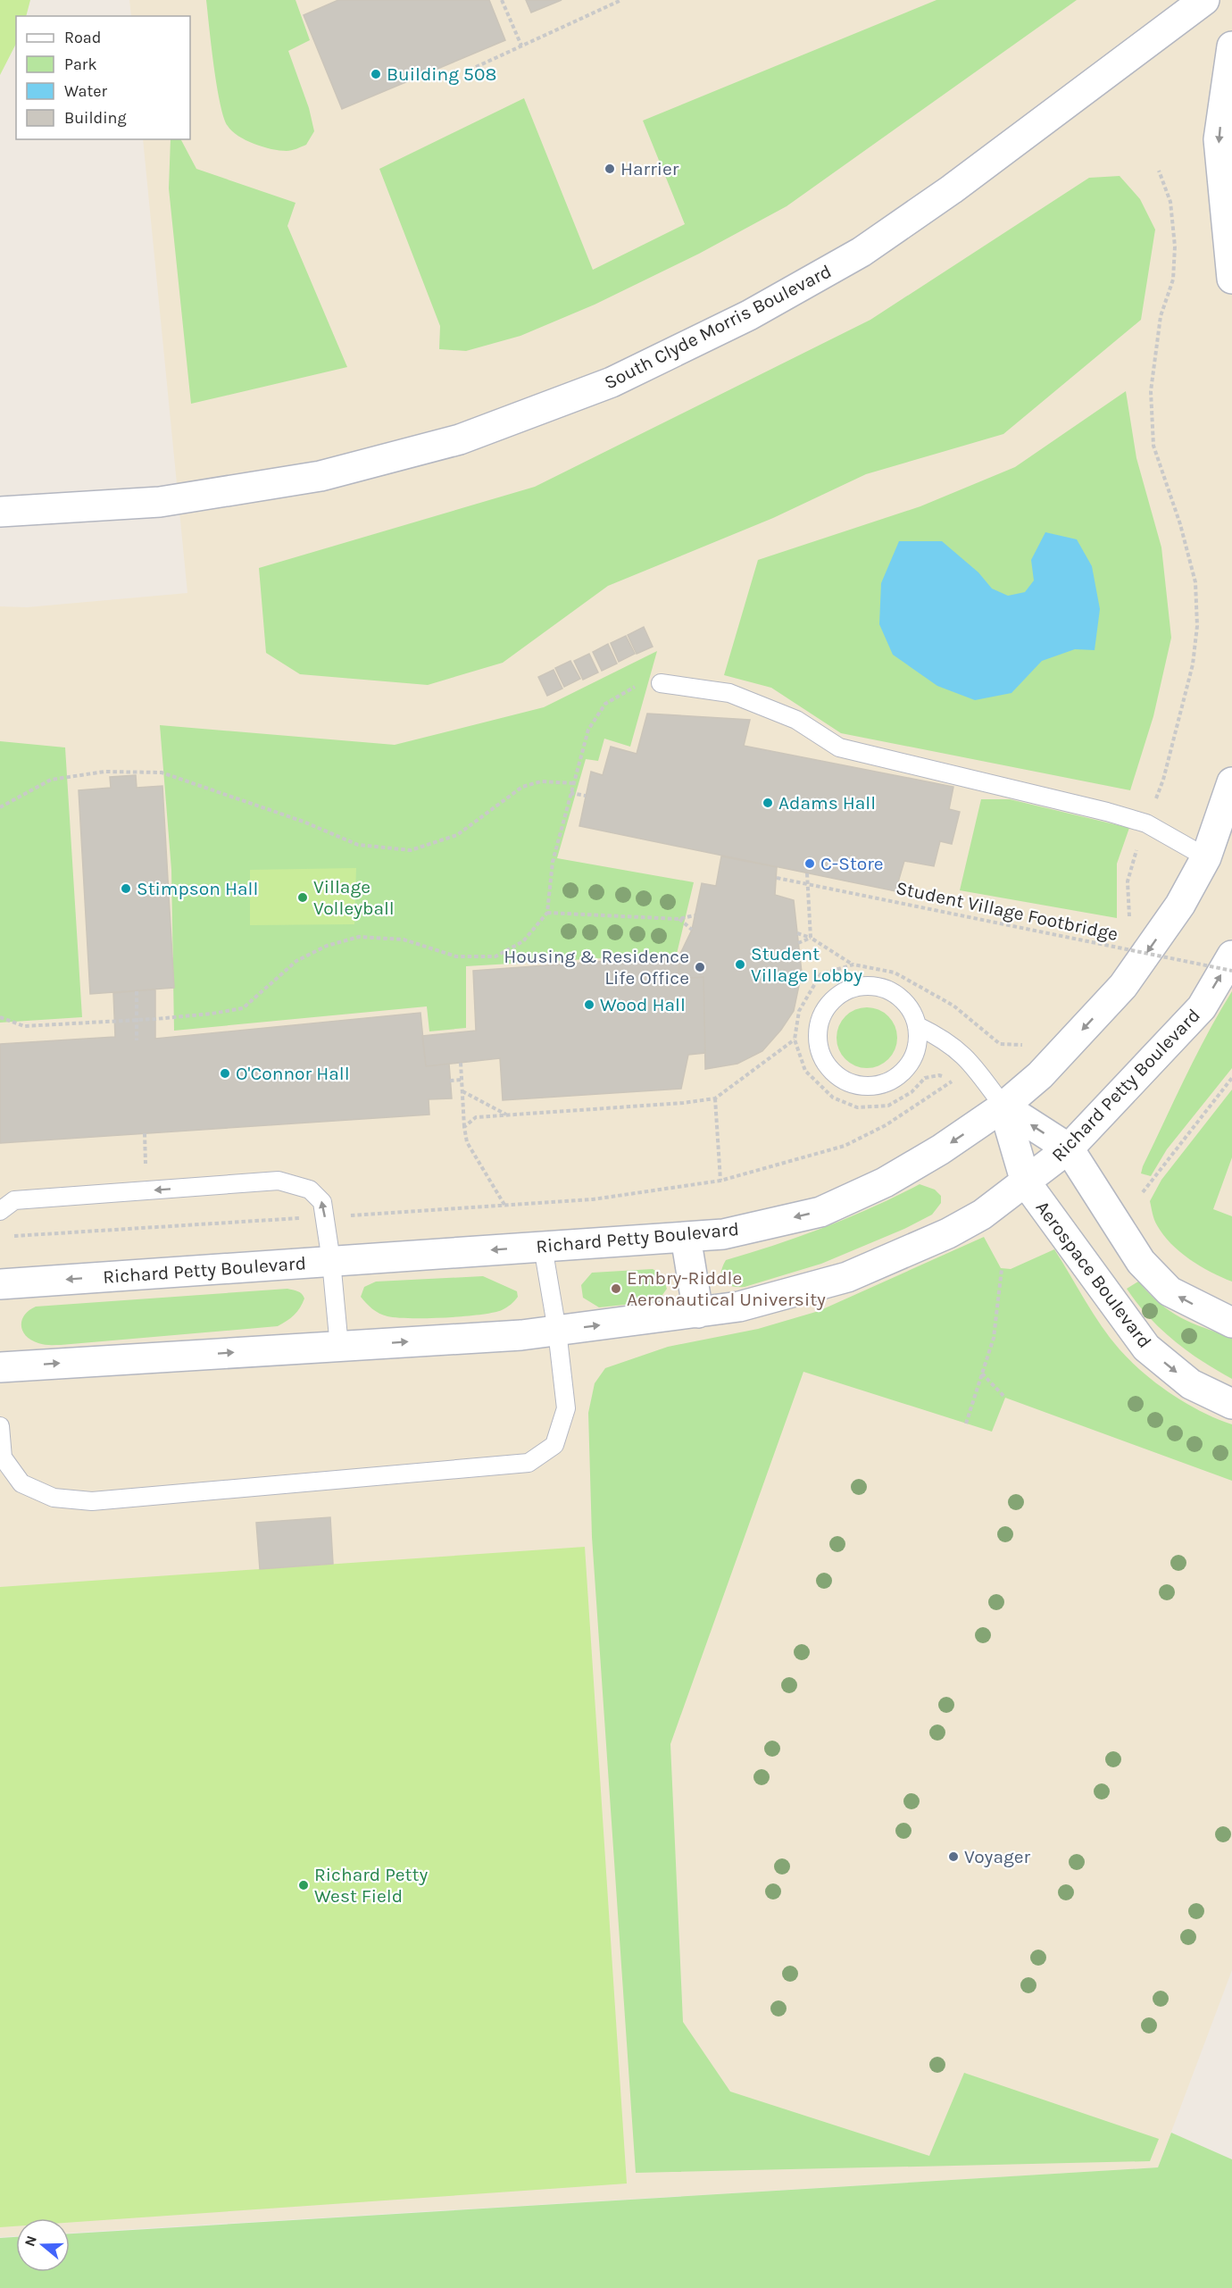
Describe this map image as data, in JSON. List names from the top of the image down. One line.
{"streets":{"street":["South Clyde Morris Boulevard","Richard Petty Boulevard","Aerospace Boulevard"],"path":["Student Village Footbridge"]},"crossings":[["Richard Petty Boulevard","Aerospace Boulevard"]],"places":["Building 508","Harrier","Adams Hall","C-Store","Stimpson Hall","Village Volleyball","Student Village Lobby","Housing & Residence Life Office","Wood Hall","O'Connor Hall","Embry-Riddle Aeronautical University","Voyager","Richard Petty West Field"],"legend":["Road","Park","Water","Building"],"north":"left"}
